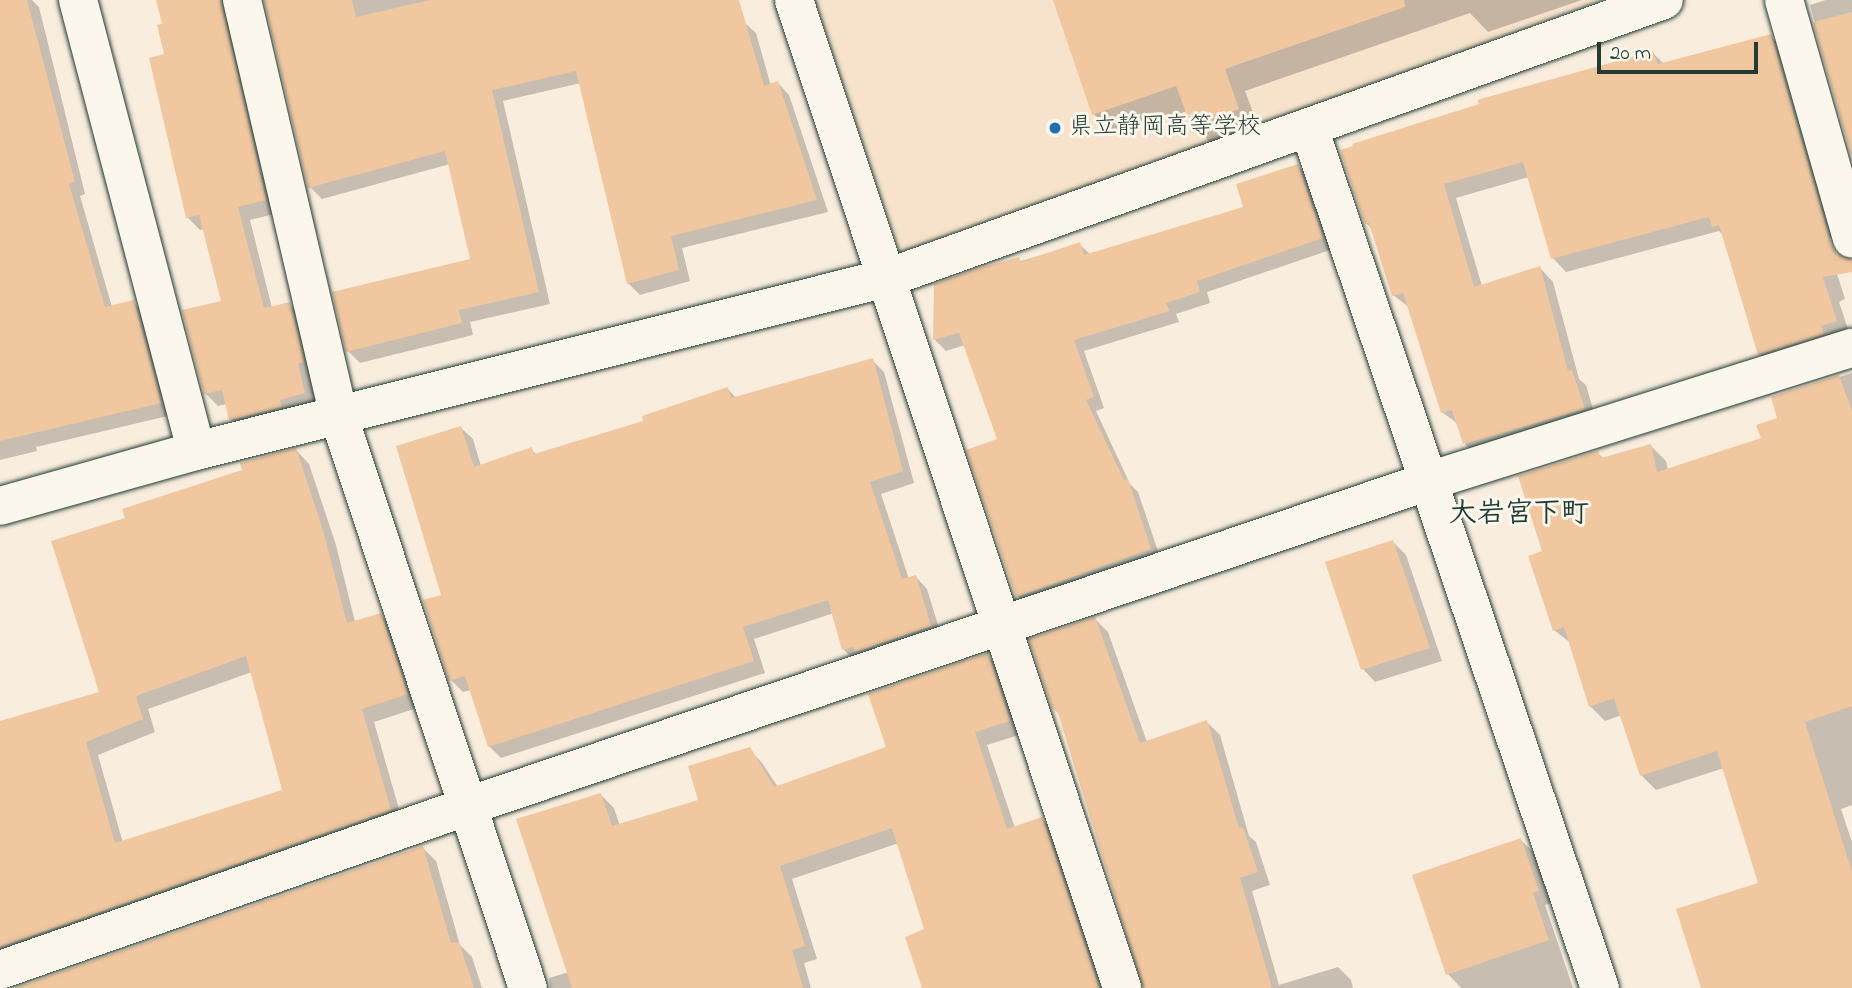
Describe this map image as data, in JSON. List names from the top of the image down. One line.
{"districts":["大岩宮下町"],"places":["県立静岡高等学校"],"scale_bar":"20 m"}
